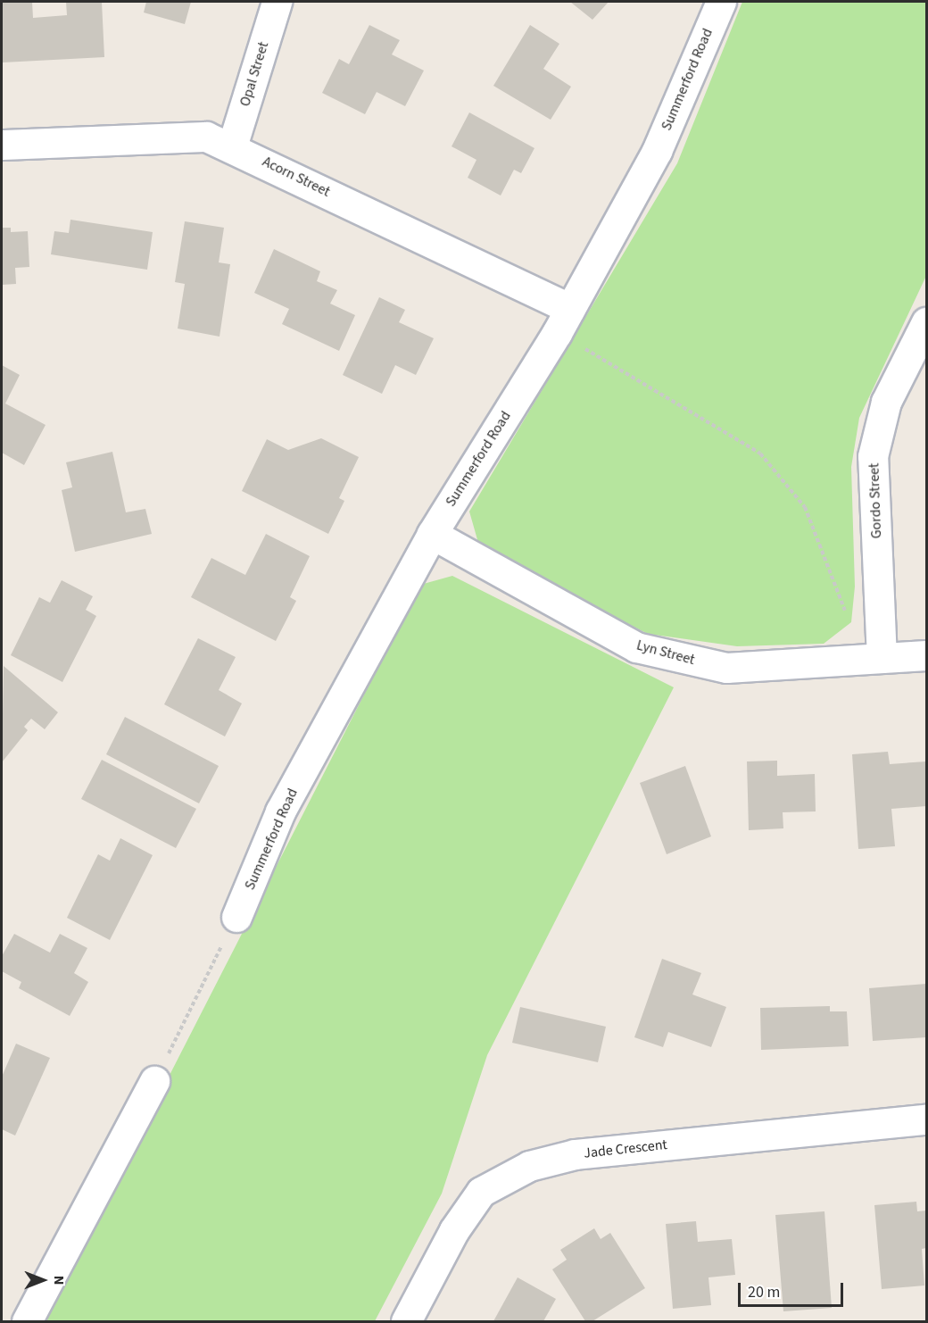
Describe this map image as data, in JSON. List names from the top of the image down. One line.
{"streets":{"street":["Opal Street","Summerford Road","Acorn Street","Gordo Street","Lyn Street","Jade Crescent"]},"crossings":[["Opal Street","Acorn Street"],["Summerford Road","Acorn Street"],["Summerford Road","Lyn Street"],["Gordo Street","Lyn Street"]],"scale_bar":"20 m","north":"right"}
